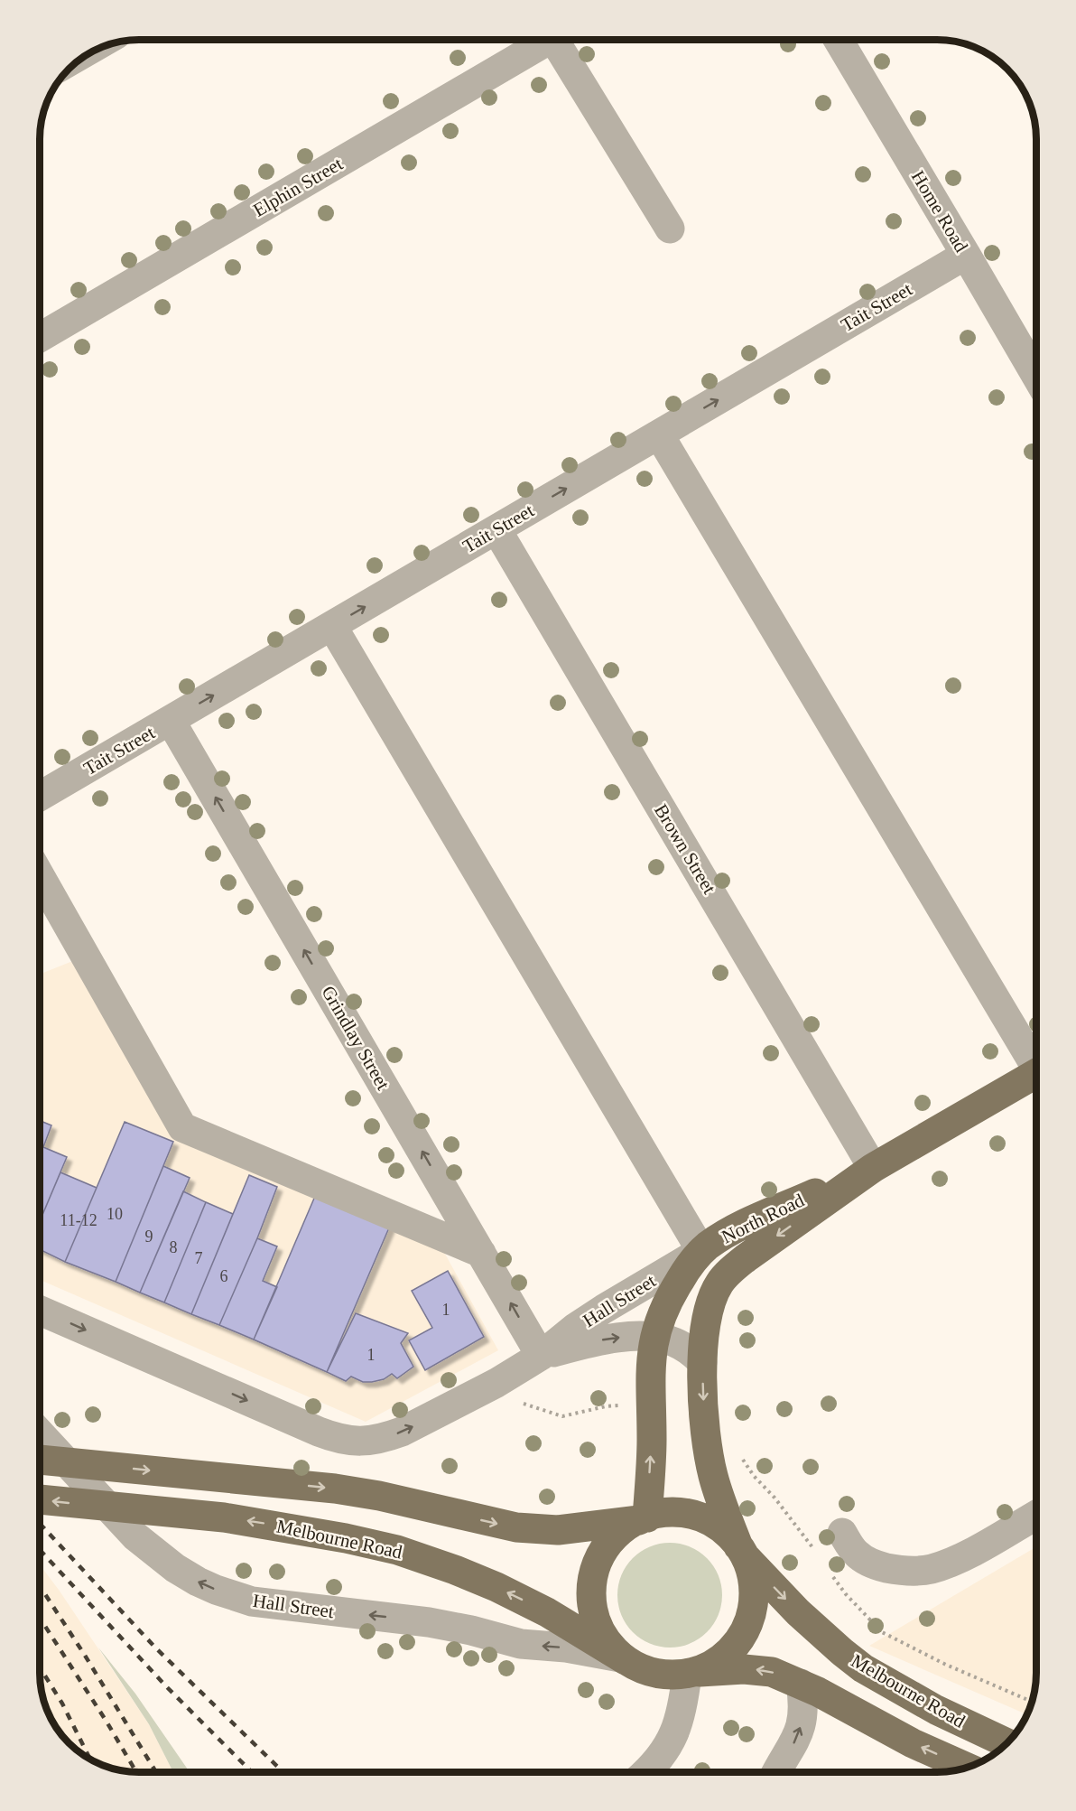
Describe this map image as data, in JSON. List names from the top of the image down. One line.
{"streets":{"main road":["North Road","Melbourne Road"],"street":["Elphin Street","Home Road","Tait Street","Brown Street","Grindlay Street","Hall Street"]},"crossings":[["Home Road","Tait Street"],["Tait Street","Brown Street"],["Tait Street","Grindlay Street"],["Brown Street","North Road"],["Grindlay Street","Hall Street"],["North Road","Hall Street"],["North Road","Melbourne Road"],["Hall Street","Melbourne Road"]],"one_way":["Tait Street"],"house_numbers":["10","11-12","9","8","7","6","1","1"]}
